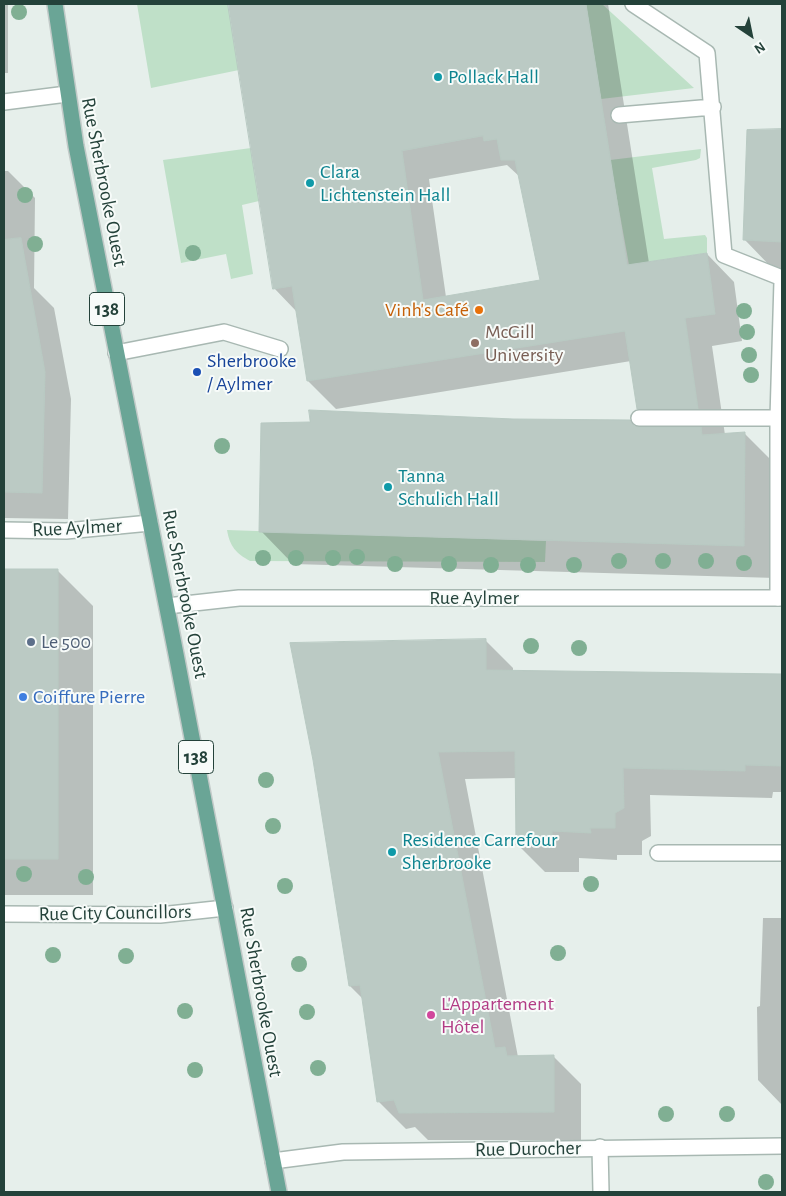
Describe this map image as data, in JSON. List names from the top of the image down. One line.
{"streets":{"main road":["Rue Sherbrooke Ouest","138"],"street":["Rue Aylmer","Rue City Councillors","Rue Durocher"]},"crossings":[["Rue Sherbrooke Ouest","Rue Aylmer"],["Rue Sherbrooke Ouest","Rue City Councillors"],["Rue Sherbrooke Ouest","Rue Durocher"]],"places":["Pollack Hall","Clara Lichtenstein Hall","Vinh's Café","McGill University","Sherbrooke / Aylmer","Tanna Schulich Hall","Le 500","Coiffure Pierre","Residence Carrefour Sherbrooke","L'Appartement Hôtel"],"north":"bottom right"}
